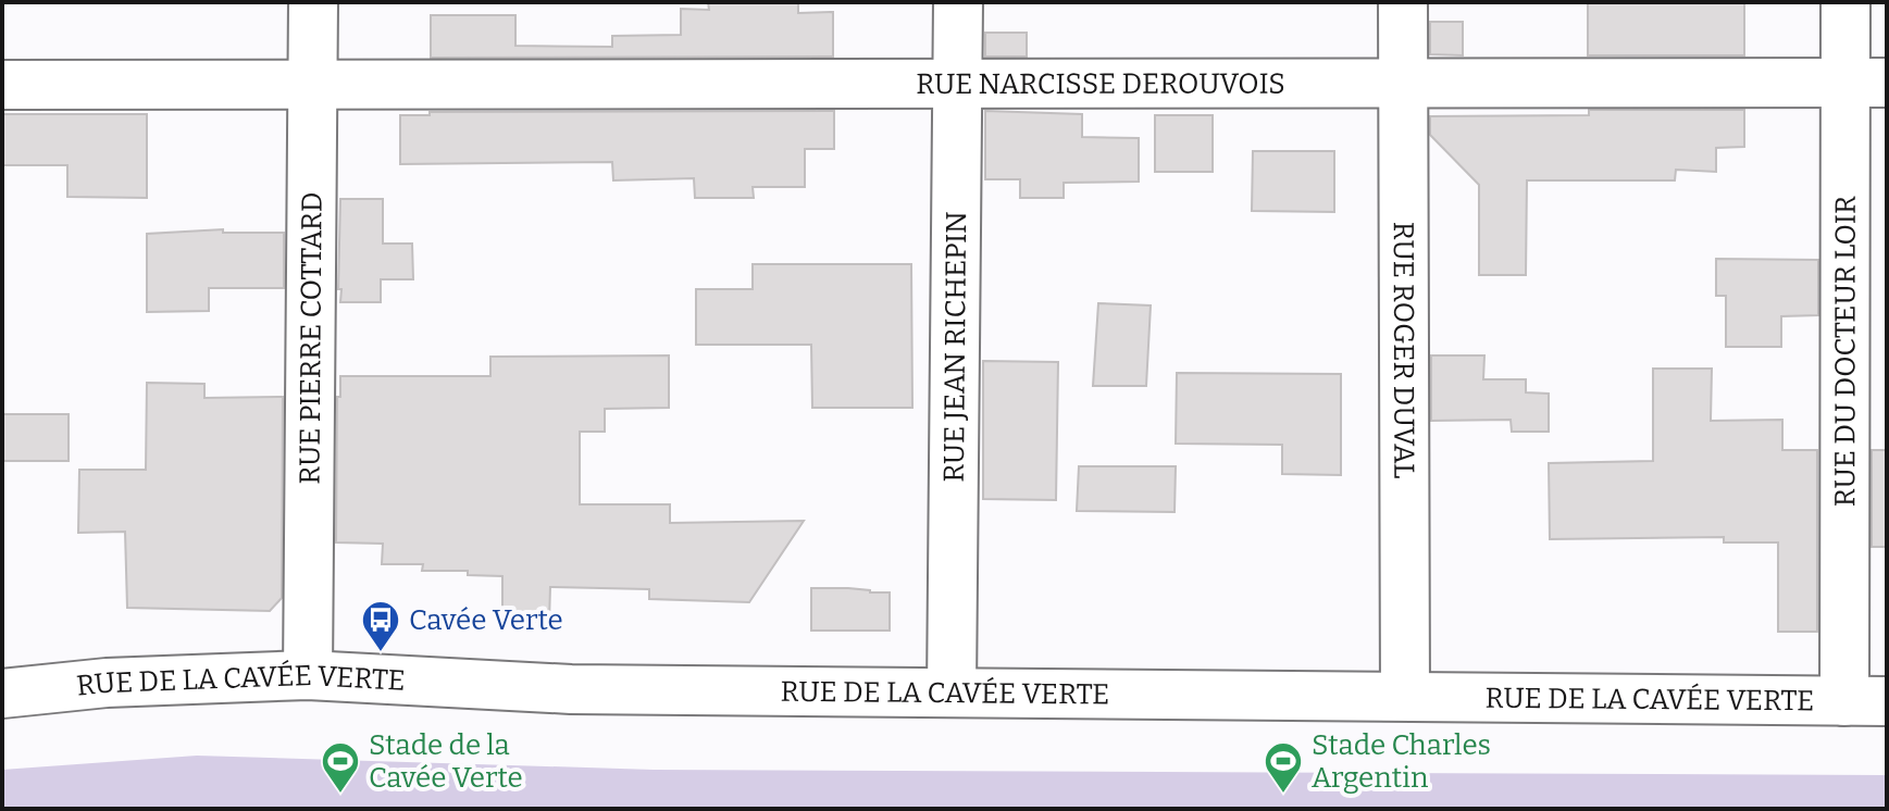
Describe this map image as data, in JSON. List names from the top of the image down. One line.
{"streets":{"street":["RUE NARCISSE DEROUVOIS","RUE PIERRE COTTARD","RUE JEAN RICHEPIN","RUE ROGER DUVAL","RUE DU DOCTEUR LOIR","RUE DE LA CAVÉE VERTE"]},"crossings":[["RUE NARCISSE DEROUVOIS","RUE PIERRE COTTARD"],["RUE NARCISSE DEROUVOIS","RUE JEAN RICHEPIN"],["RUE NARCISSE DEROUVOIS","RUE ROGER DUVAL"],["RUE NARCISSE DEROUVOIS","RUE DU DOCTEUR LOIR"],["RUE PIERRE COTTARD","RUE DE LA CAVÉE VERTE"],["RUE JEAN RICHEPIN","RUE DE LA CAVÉE VERTE"],["RUE ROGER DUVAL","RUE DE LA CAVÉE VERTE"],["RUE DU DOCTEUR LOIR","RUE DE LA CAVÉE VERTE"]],"places":{"bus stop":["Cavée Verte"],"sports":["Stade de la Cavée Verte","Stade Charles Argentin"]}}
